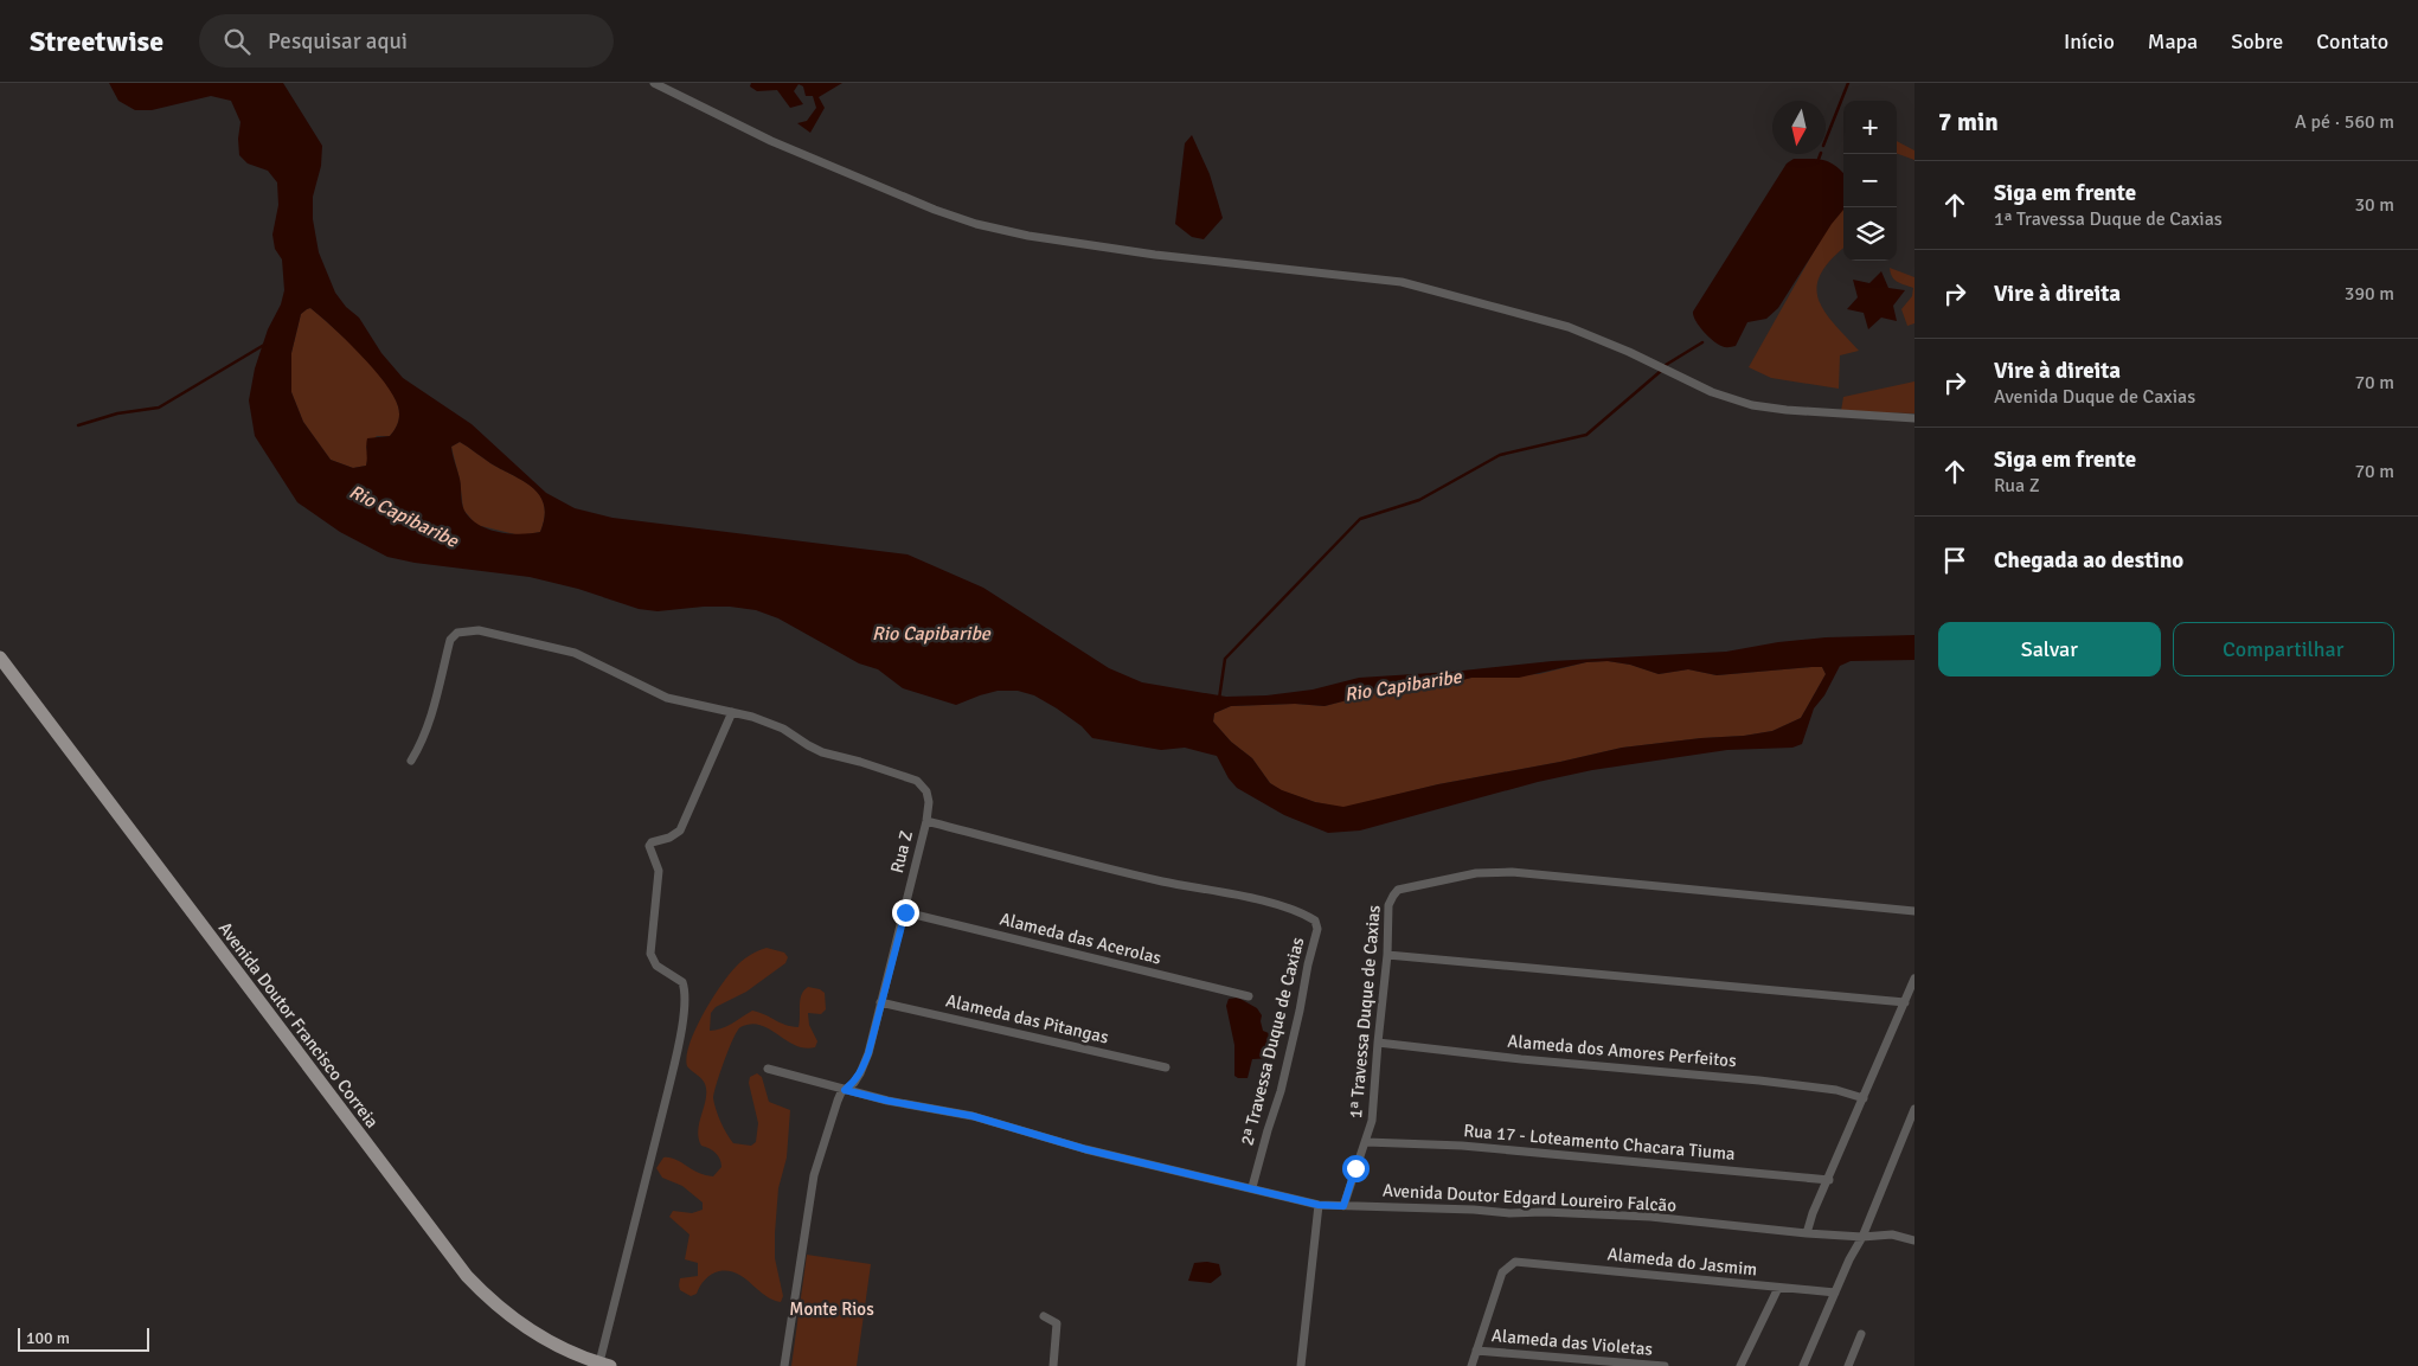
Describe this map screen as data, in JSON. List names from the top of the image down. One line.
{"streets":{"main road":["Avenida Doutor Francisco Correia"],"street":["Rua Z","Alameda das Acerolas","1ª Travessa Duque de Caxias","Alameda das Pitangas","2ª Travessa Duque de Caxias","Alameda dos Amores Perfeitos","Rua 17 - Loteamento Chacara Tiuma","Avenida Doutor Edgard Loureiro Falcão","Alameda do Jasmim","Alameda das Violetas"]},"crossings":[["Rua Z","Alameda das Acerolas"],["Rua Z","Alameda das Pitangas"],["Rua Z","2ª Travessa Duque de Caxias"],["Rua Z","Avenida Doutor Edgard Loureiro Falcão"],["1ª Travessa Duque de Caxias","Alameda dos Amores Perfeitos"],["1ª Travessa Duque de Caxias","Rua 17 - Loteamento Chacara Tiuma"],["1ª Travessa Duque de Caxias","Avenida Doutor Edgard Loureiro Falcão"],["2ª Travessa Duque de Caxias","Avenida Doutor Edgard Loureiro Falcão"],["Alameda do Jasmim","Alameda das Violetas"]],"water":["Rio Capibaribe"],"parks":["Monte Rios"],"scale_bar":"100 m","north":"bottom","page":{"header":"Streetwise","search":"Pesquisar aqui","nav":["Início","Mapa","Sobre","Contato"],"heading":["7 min","A pé · 560 m"],"map_buttons":["+","−"],"list":[["Siga em frente","1ª Travessa Duque de Caxias","30 m"],["Vire à direita","390 m"],["Vire à direita","Avenida Duque de Caxias","70 m"],["Siga em frente","Rua Z","70 m"],"Chegada ao destino"],"buttons":["Salvar","Compartilhar"],"scale":"100 m"}}
